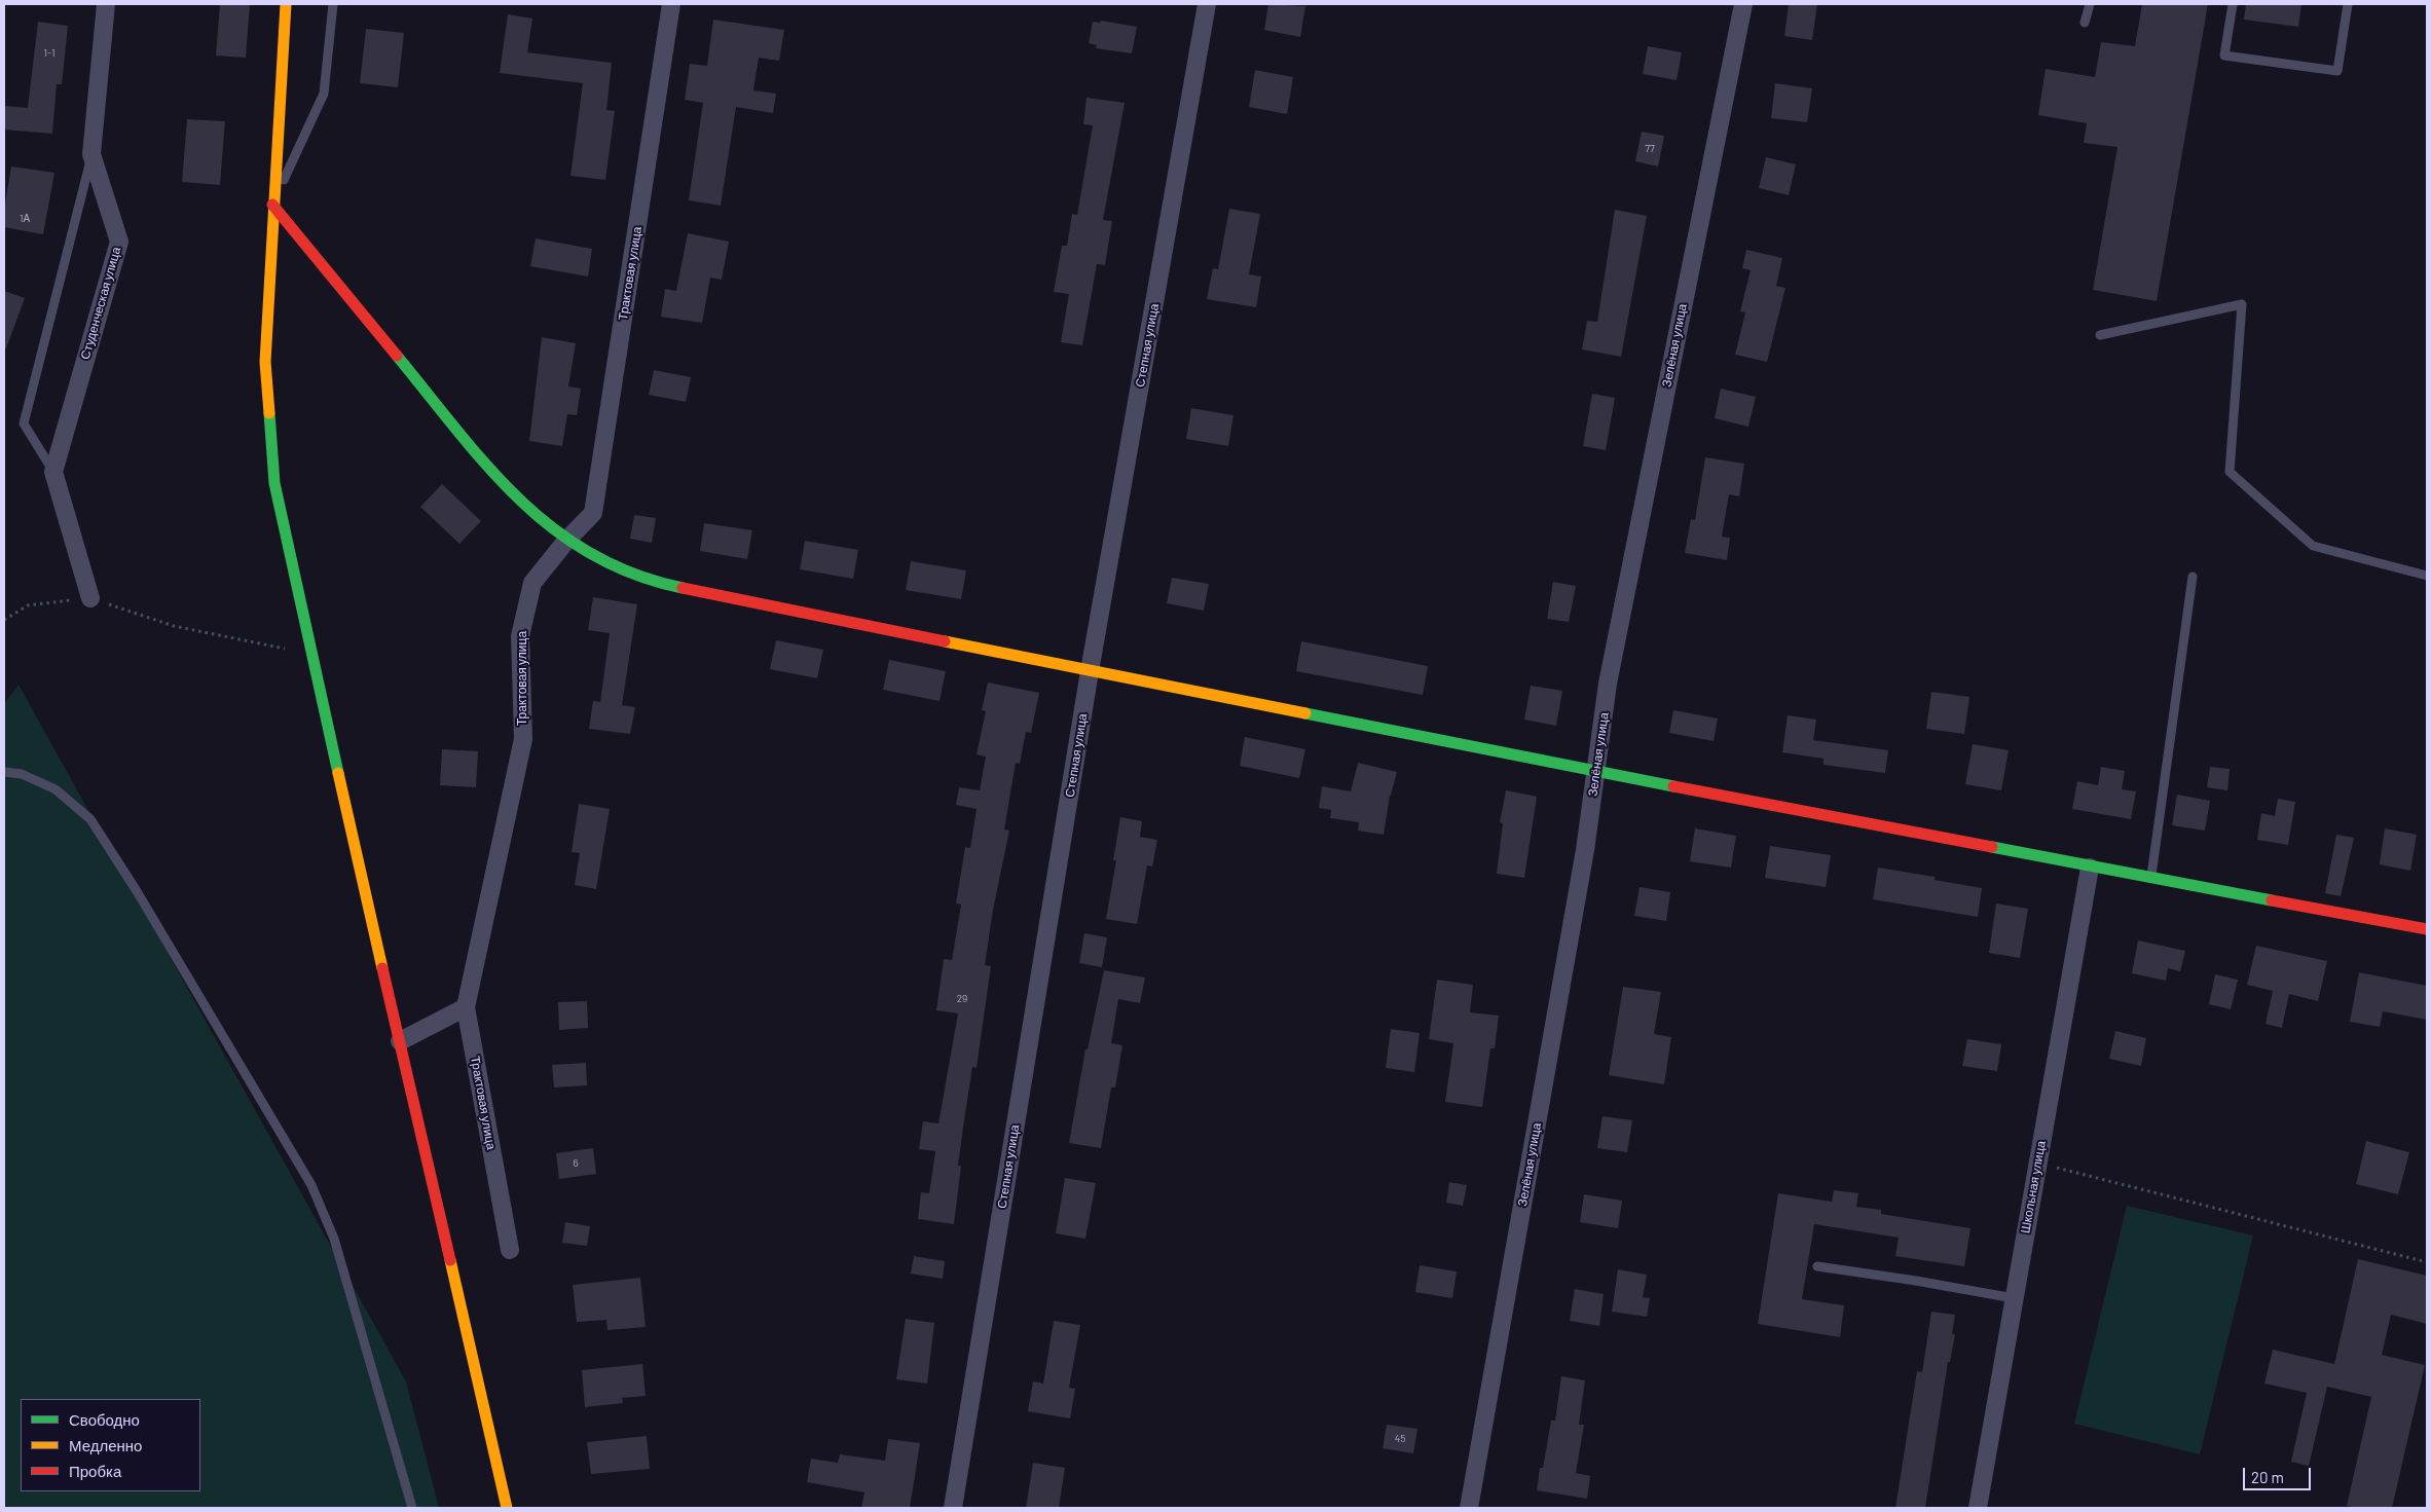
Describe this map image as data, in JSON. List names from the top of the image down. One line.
{"streets":{"street":["Трактовая улица","Студенческая улица","Степная улица","Зелёная улица","Школьная улица"]},"house_numbers":["1-1","77","1А","29","6","45"],"legend":["Свободно","Медленно","Пробка"],"scale_bar":"20 m"}
